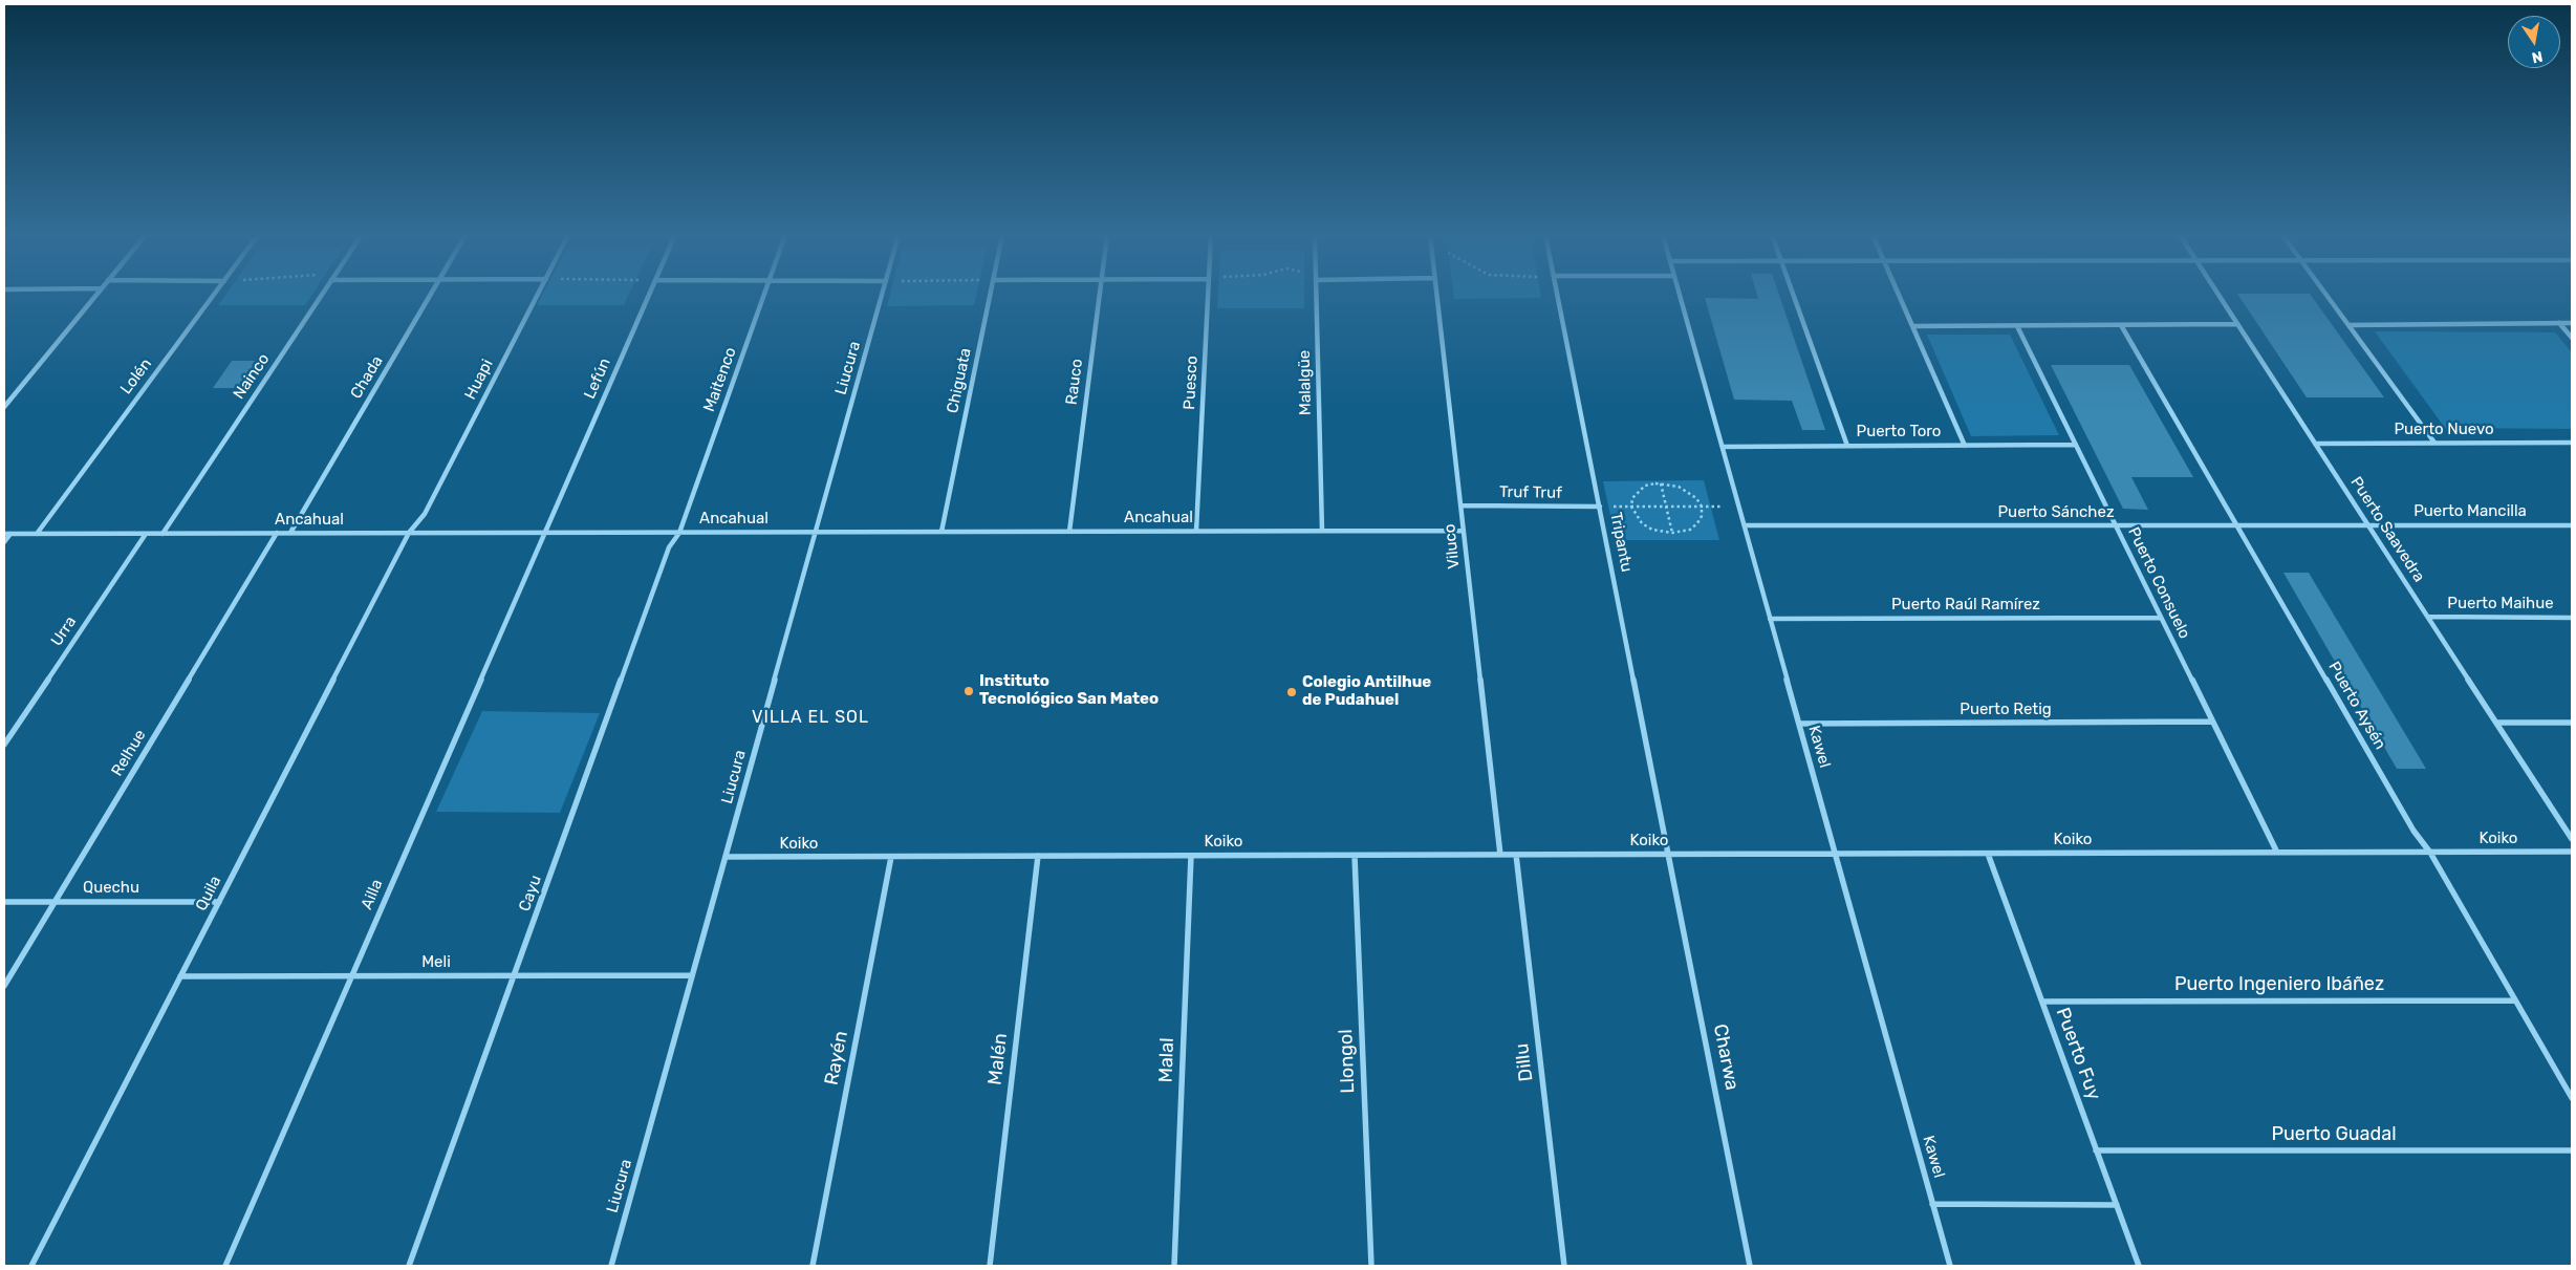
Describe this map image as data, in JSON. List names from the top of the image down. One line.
{"streets":{"street":["Liucura","Lolén","Nainco","Chada","Lefún","Huapi","Maitenco","Chiguata","Rauco","Puesco","Malalgüe","Puerto Nuevo","Puerto Toro","Truf Truf","Puerto Mancilla","Puerto Sánchez","Ancahual","Puerto Saavedra","Tripantu","Viluco","Puerto Consuelo","Puerto Maihue","Puerto Raúl Ramírez","Urra","Puerto Aysén","Puerto Retig","Kawel","Relhue","Koiko","Quechu","Quila","Cayu","Ailla","Meli","Puerto Ingeniero Ibáñez","Puerto Fuy","Charwa","Rayén","Malén","Malal","Llongol","Dillu","Puerto Guadal"]},"crossings":[["Liucura","Ancahual"],["Liucura","Koiko"],["Liucura","Meli"],["Lolén","Ancahual"],["Nainco","Ancahual"],["Chada","Ancahual"],["Lefún","Ancahual"],["Lefún","Ailla"],["Huapi","Ancahual"],["Huapi","Quila"],["Maitenco","Ancahual"],["Maitenco","Cayu"],["Chiguata","Ancahual"],["Rauco","Ancahual"],["Puesco","Ancahual"],["Malalgüe","Ancahual"],["Puerto Nuevo","Puerto Saavedra"],["Puerto Toro","Puerto Consuelo"],["Puerto Toro","Kawel"],["Truf Truf","Tripantu"],["Truf Truf","Viluco"],["Puerto Mancilla","Puerto Sánchez"],["Puerto Mancilla","Puerto Saavedra"],["Puerto Sánchez","Puerto Saavedra"],["Puerto Sánchez","Puerto Consuelo"],["Puerto Sánchez","Puerto Aysén"],["Puerto Sánchez","Kawel"],["Ancahual","Viluco"],["Ancahual","Urra"],["Ancahual","Relhue"],["Ancahual","Quila"],["Ancahual","Cayu"],["Ancahual","Ailla"],["Puerto Saavedra","Puerto Maihue"],["Tripantu","Koiko"],["Tripantu","Charwa"],["Viluco","Koiko"],["Puerto Consuelo","Puerto Raúl Ramírez"],["Puerto Consuelo","Puerto Retig"],["Puerto Consuelo","Koiko"],["Puerto Raúl Ramírez","Kawel"],["Puerto Aysén","Koiko"],["Puerto Aysén","Puerto Ingeniero Ibáñez"],["Puerto Retig","Kawel"],["Kawel","Koiko"],["Relhue","Quechu"],["Koiko","Puerto Fuy"],["Koiko","Charwa"],["Koiko","Rayén"],["Koiko","Malén"],["Koiko","Malal"],["Koiko","Llongol"],["Koiko","Dillu"],["Quechu","Quila"],["Quila","Meli"],["Cayu","Meli"],["Ailla","Meli"],["Puerto Ingeniero Ibáñez","Puerto Fuy"],["Puerto Fuy","Puerto Guadal"]],"districts":["VILLA EL SOL"],"places":["Instituto Tecnológico San Mateo","Colegio Antilhue de Pudahuel"],"north":"bottom"}
